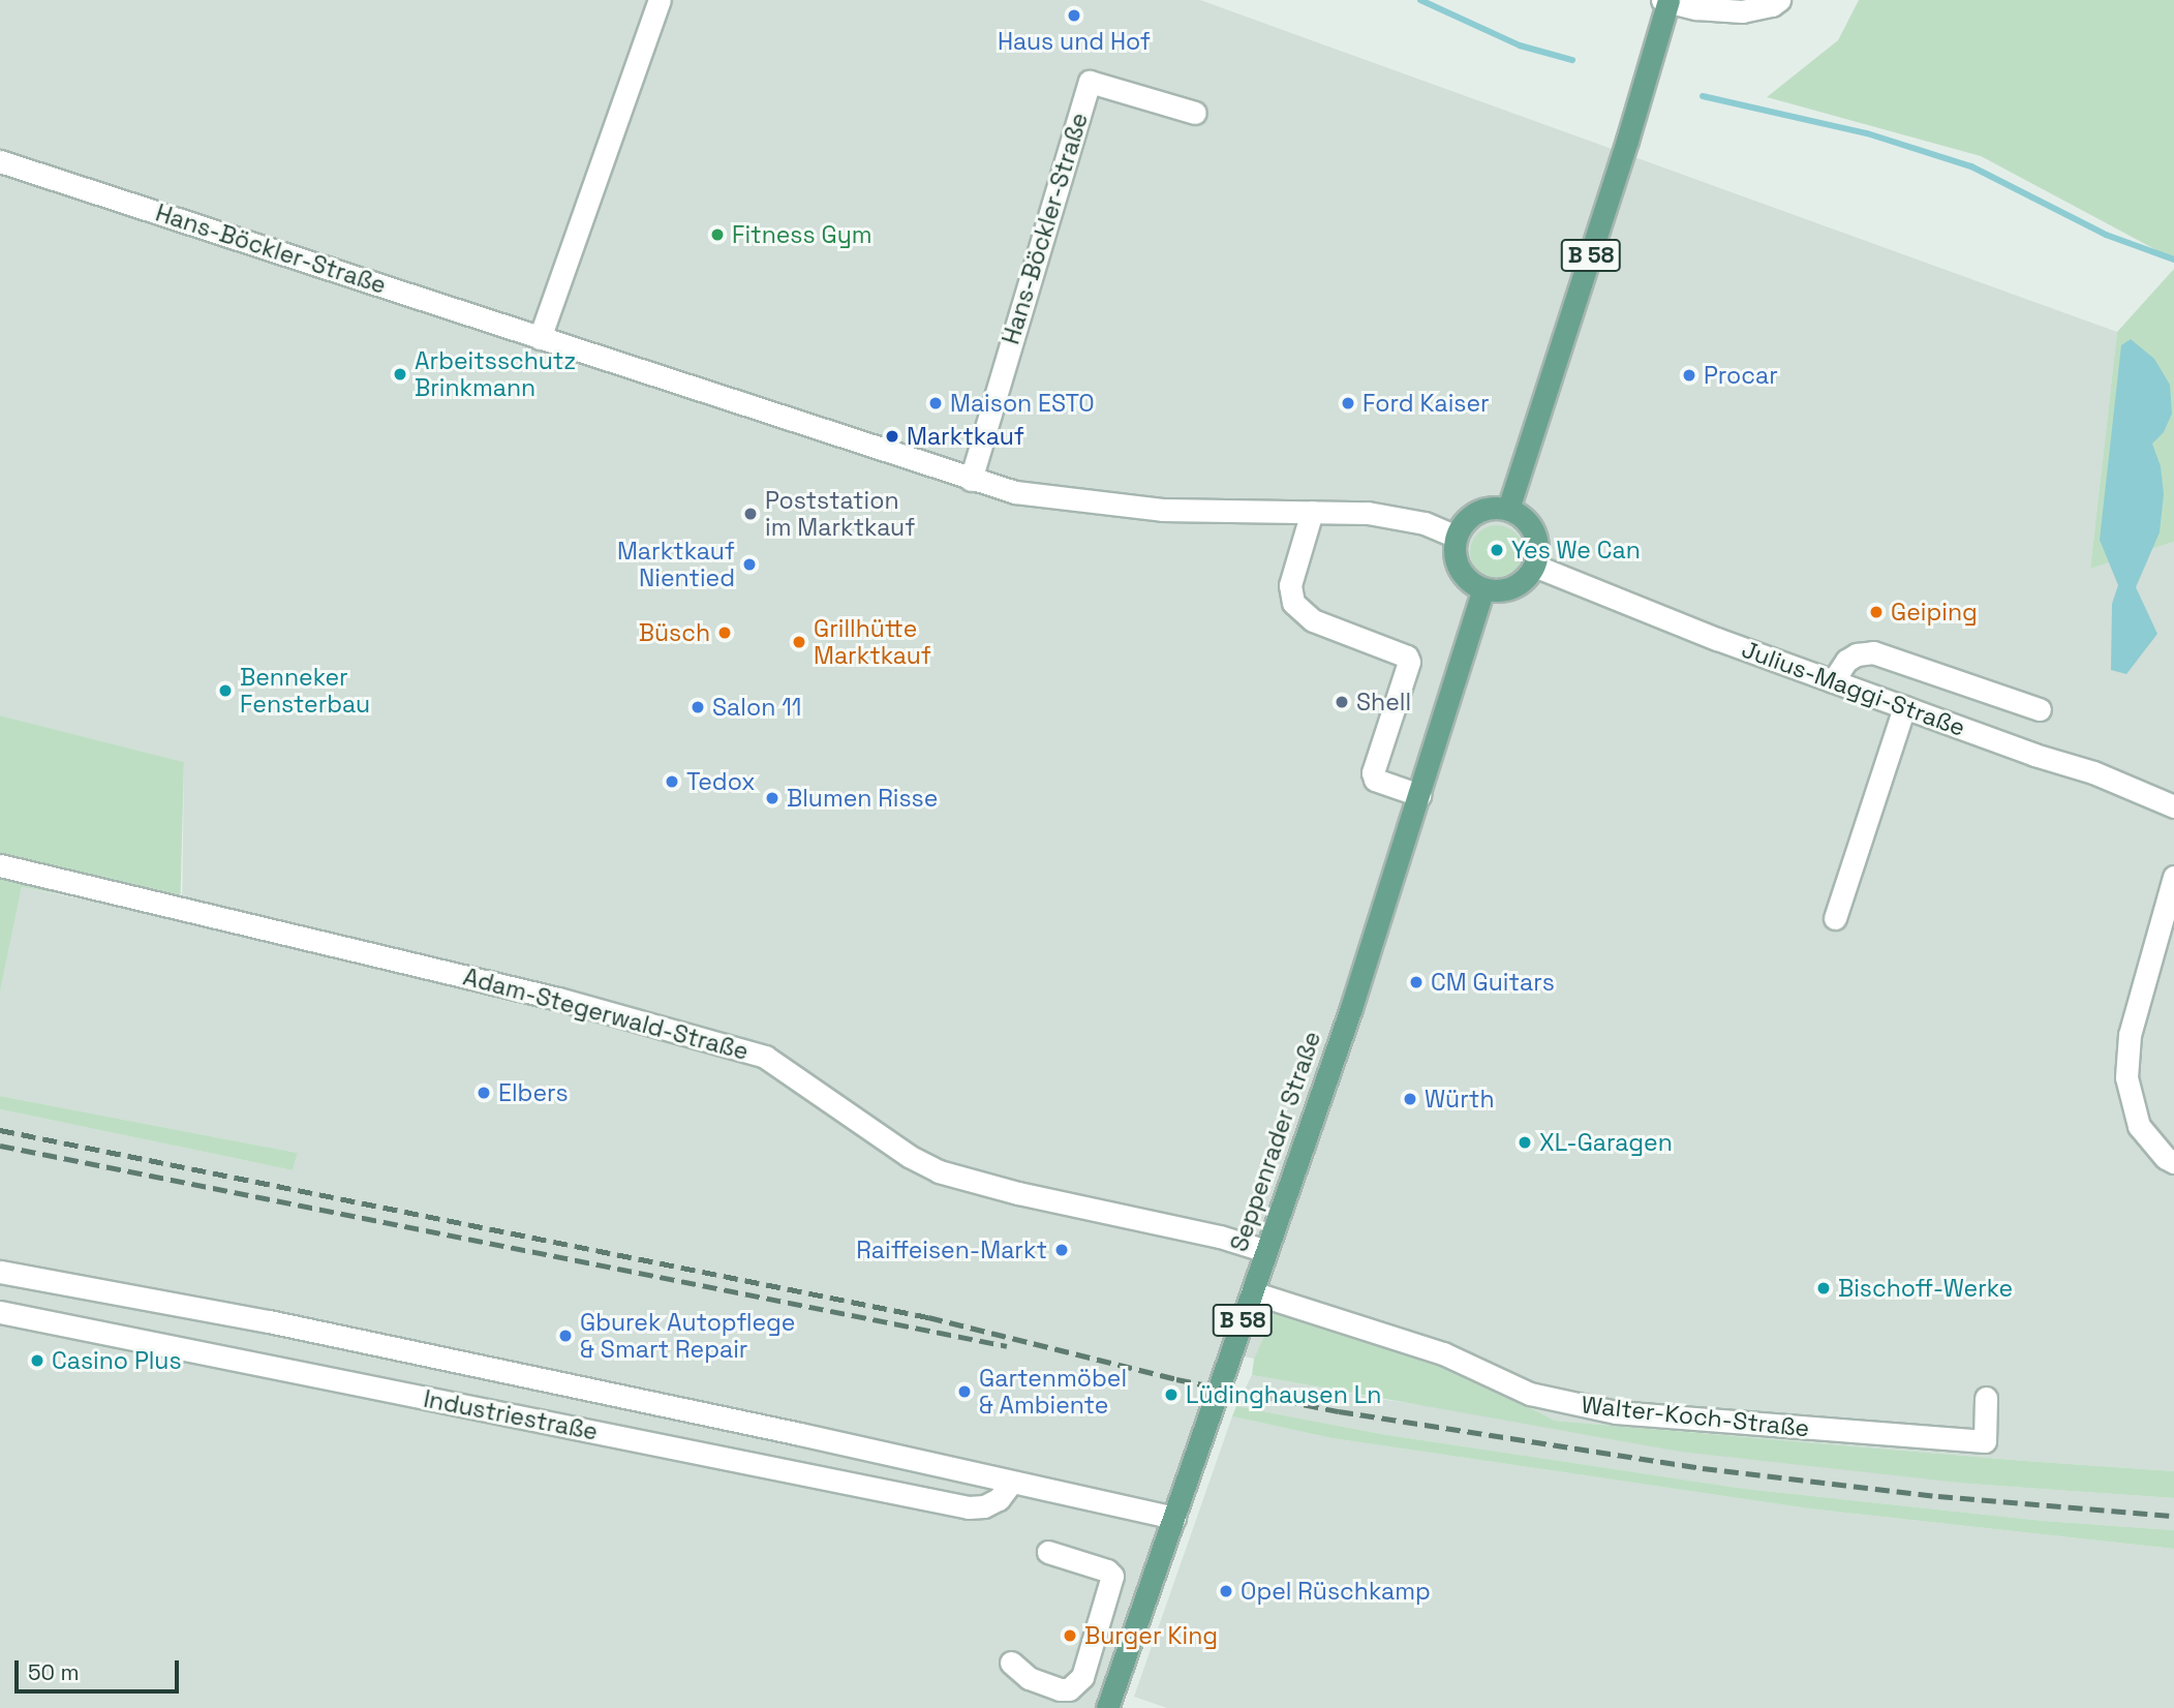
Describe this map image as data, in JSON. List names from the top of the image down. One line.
{"streets":{"main road":["B 58","Seppenrader Straße"],"street":["Hans-Böckler-Straße","Julius-Maggi-Straße","Adam-Stegerwald-Straße","Industriestraße","Walter-Koch-Straße"]},"crossings":[["Hans-Böckler-Straße","B 58"],["Hans-Böckler-Straße","Julius-Maggi-Straße"],["Hans-Böckler-Straße","Seppenrader Straße"],["B 58","Julius-Maggi-Straße"],["B 58","Seppenrader Straße"],["Julius-Maggi-Straße","Seppenrader Straße"],["Adam-Stegerwald-Straße","Seppenrader Straße"],["Seppenrader Straße","Industriestraße"],["Seppenrader Straße","Walter-Koch-Straße"]],"places":["Haus und Hof","Fitness Gym","Arbeitsschutz Brinkmann","Procar","Maison ESTO","Ford Kaiser","Marktkauf","Poststation im Marktkauf","Yes We Can","Marktkauf Nientied","Geiping","Büsch","Grillhütte Marktkauf","Benneker Fensterbau","Shell","Salon 11","Tedox","Blumen Risse","CM Guitars","Elbers","Würth","XL-Garagen","Raiffeisen-Markt","Bischoff-Werke","Gburek Autopflege & Smart Repair","Casino Plus","Gartenmöbel & Ambiente","Lüdinghausen Ln","Opel Rüschkamp","Burger King"],"scale_bar":"50 m"}
